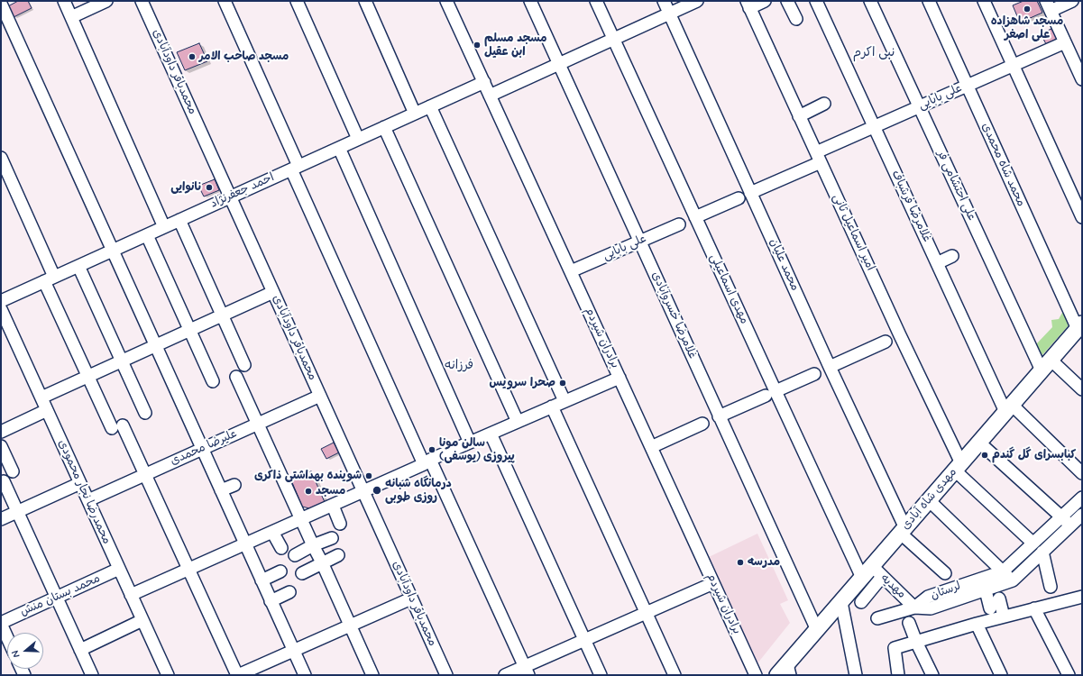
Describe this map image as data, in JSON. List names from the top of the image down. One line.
{"streets":{"main road":["مهدی شاه آبادی"],"street":["محمدباقر داودآبادی","علی بابایی","محمد شاه محمدی","علی احتشامی فر","احمد جعفرنژاد","غلامرضا فرشباف","امیر اسماعیل ثانی","محمد علیان","مهدی اسماعیلی","غلامرضا خسروآبادی","برادران شیردم","علیرضا محمدی","محمدرضا نجار محمودی","مهدیه","لرستان","محمد بستان منش"]},"crossings":[["محمدباقر داودآبادی","احمد جعفرنژاد"],["محمدباقر داودآبادی","علیرضا محمدی"],["علی بابایی","محمد شاه محمدی"],["علی بابایی","علی احتشامی فر"],["علی بابایی","غلامرضا فرشباف"],["علی بابایی","امیر اسماعیل ثانی"],["علی بابایی","محمد علیان"],["علی بابایی","غلامرضا خسروآبادی"],["علی بابایی","برادران شیردم"],["محمد شاه محمدی","مهدی شاه آبادی"],["علی احتشامی فر","مهدی شاه آبادی"],["احمد جعفرنژاد","برادران شیردم"],["غلامرضا فرشباف","مهدی شاه آبادی"],["امیر اسماعیل ثانی","مهدی شاه آبادی"],["محمد علیان","مهدی شاه آبادی"],["مهدی اسماعیلی","مهدی شاه آبادی"],["مهدی اسماعیلی","مهدیه"],["غلامرضا خسروآبادی","مهدی شاه آبادی"],["علیرضا محمدی","محمدرضا نجار محمودی"],["محمدرضا نجار محمودی","محمد بستان منش"],["مهدی شاه آبادی","مهدیه"],["مهدیه","لرستان"]],"districts":["نبی اکرم","فرزانه"],"places":["مسجد شاهزاده علی اصغر","مسجد مسلم ابن عقیل","مسجد صاحب الامر","نانوایی","صحرا سرویس","سالن مونا پیروزی (یوسفی)","کبابسرای گل گندم","شوینده بهداشتی ذاکری","درمانگاه شبانه روزی طوبی","مسجد","مدرسه"],"north":"left"}
